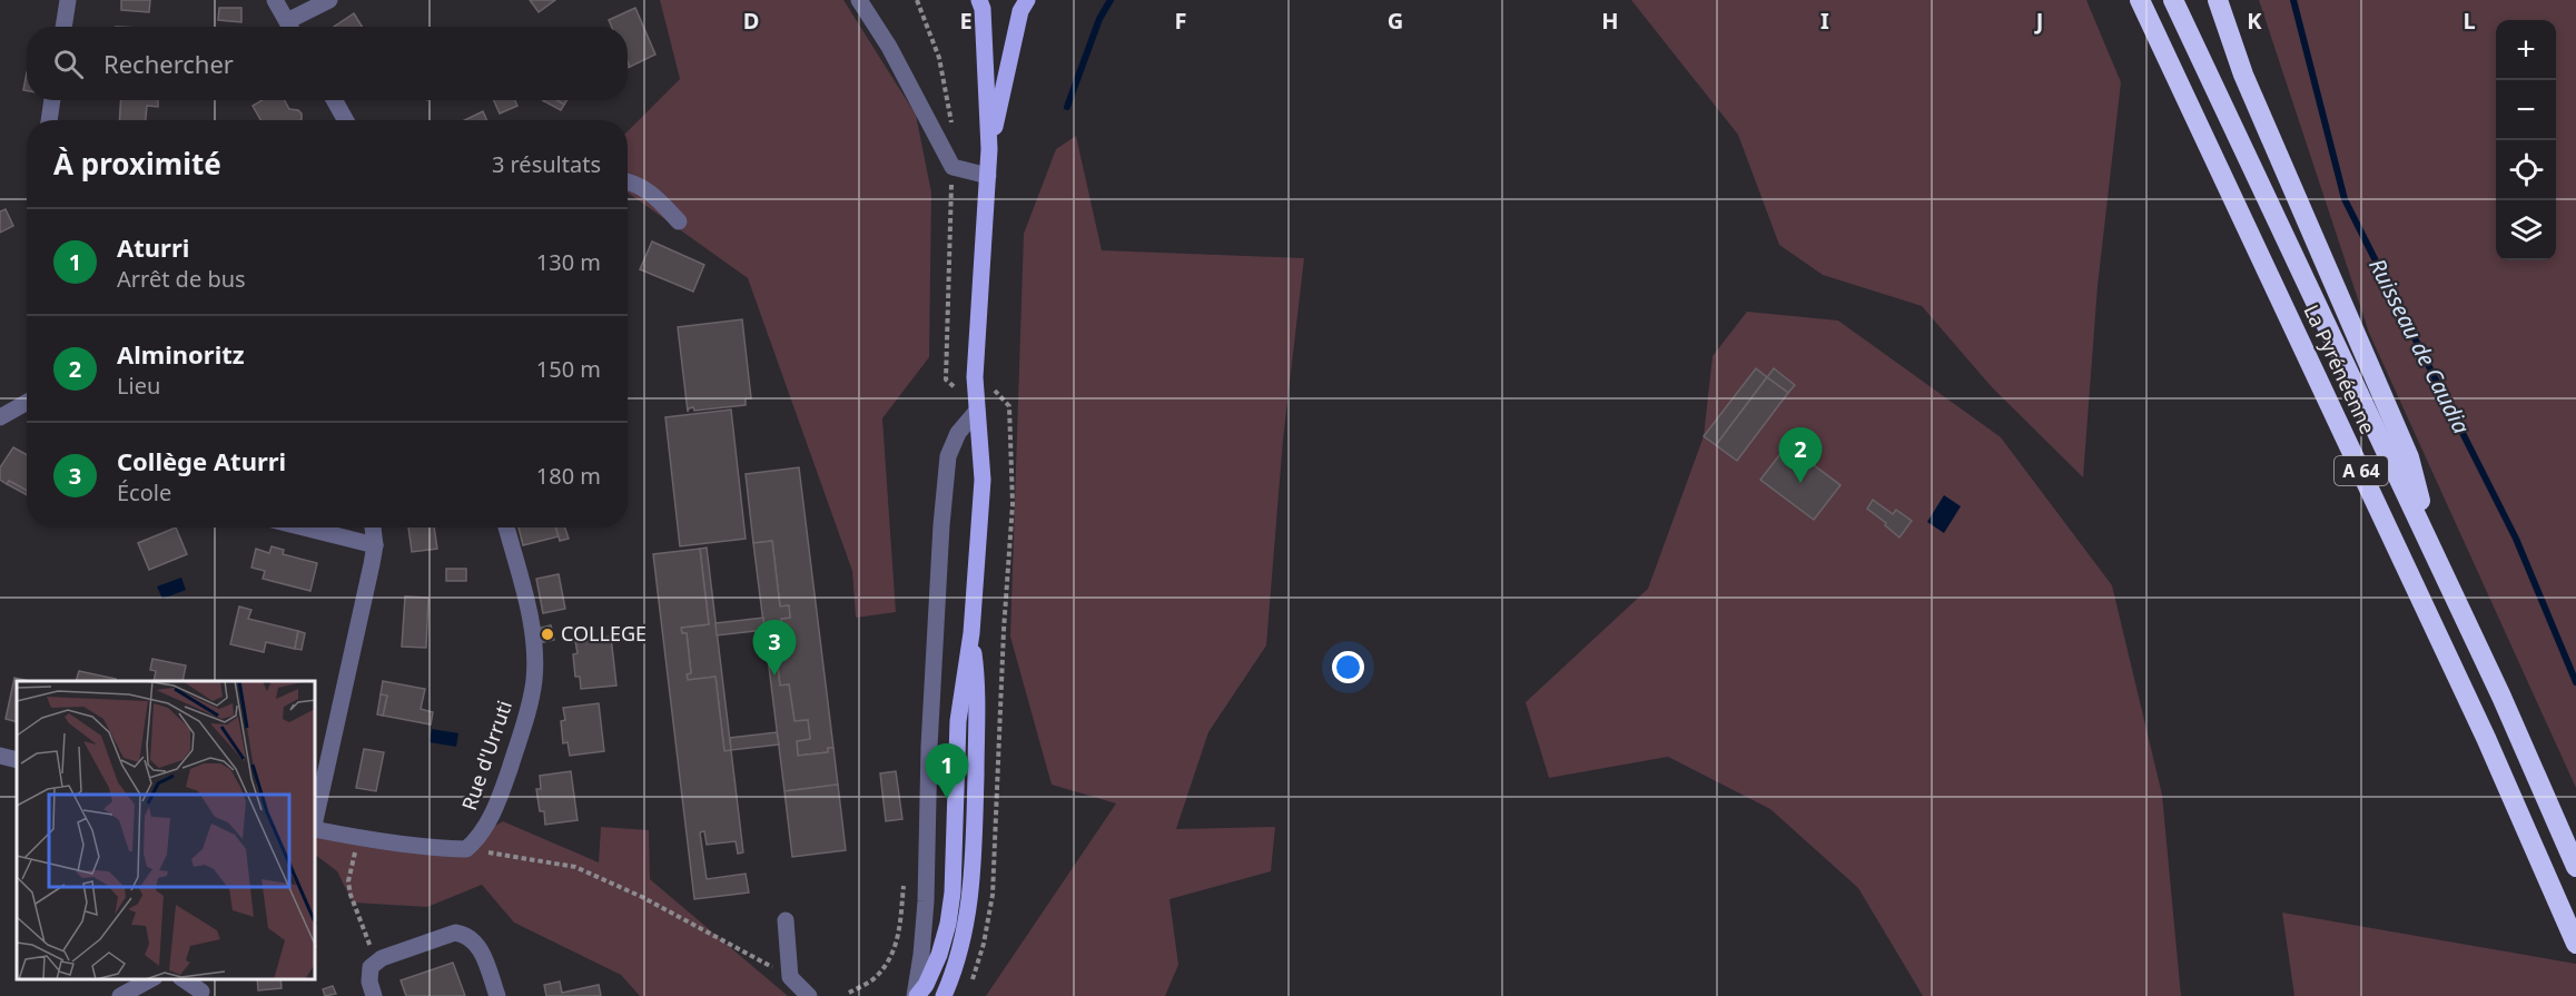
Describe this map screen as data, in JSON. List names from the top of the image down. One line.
{"streets":{"highway":["La Pyrénéenne","A 64"],"street":["Rue d'Urruti"]},"water":["Ruisseau de Caudia"],"places":["COLLEGE"],"page":{"map_buttons":["+","−"],"search":"Rechercher","heading":["À proximité","3 résultats"],"list":[{"mark":"1","name":"Aturri","note":"Arrêt de bus","value":"130 m"},{"mark":"2","name":"Alminoritz","note":"Lieu","value":"150 m"},{"mark":"3","name":"Collège Aturri","note":"École","value":"180 m"}],"pins":["2","3","1"]},"grid":{"columns":["D","E","F","G","H","I","J","K","L"]}}
